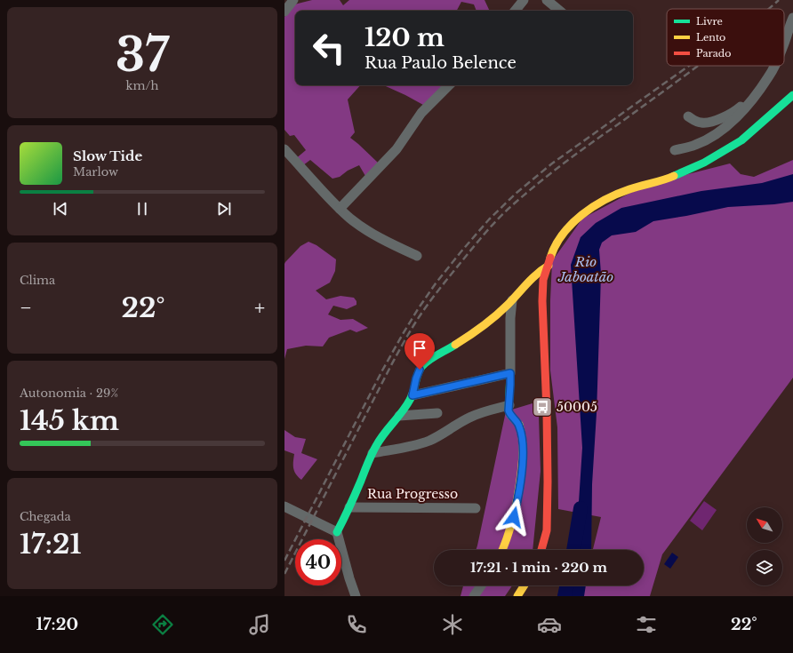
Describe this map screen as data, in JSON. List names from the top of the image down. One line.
{"streets":{"street":["Rua Progresso"]},"water":["Rio Jaboatão"],"places":{"bus stop":["50005"]},"legend":["Livre","Lento","Parado"],"north":"top left","page":{"tile":[["37","km/h"],"Clima",["Autonomia · 29%","145 km"],["Chegada","17:21"]],"turn":["120 m","Rua Paulo Belence"],"song":["Slow Tide","Marlow"],"heat":["−","22°","+"],"limit":"40","trip":"17:21 · 1 min · 220 m","tabs":["17:20","22°"]}}
